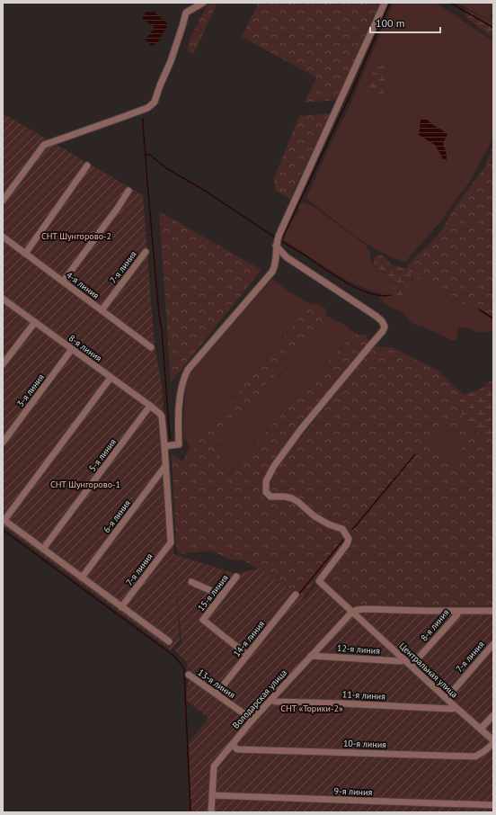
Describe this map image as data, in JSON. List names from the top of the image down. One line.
{"streets":{"street":["7-я линия","4-я линия","8-я линия","3-я линия","5-я линия","6-я линия","15-я линия","14-я линия","12-я линия","Центральная улица","13-я линия","11-я линия","Володарская улица","10-я линия","9-я линия"]},"crossings":[["7-я линия","4-я линия"],["7-я линия","6-я линия"],["7-я линия","Центральная улица"],["8-я линия","3-я линия"],["8-я линия","5-я линия"],["8-я линия","Центральная улица"],["15-я линия","14-я линия"],["14-я линия","13-я линия"],["12-я линия","Центральная улица"],["12-я линия","Володарская улица"],["Центральная улица","11-я линия"],["Центральная улица","Володарская улица"],["Центральная улица","10-я линия"],["13-я линия","Володарская улица"],["11-я линия","Володарская улица"],["Володарская улица","10-я линия"],["Володарская улица","9-я линия"]],"parks":["СНТ Шунгорово-2","СНТ Шунгорово-1","СНТ «Торики-2»"],"scale_bar":"100 m"}
